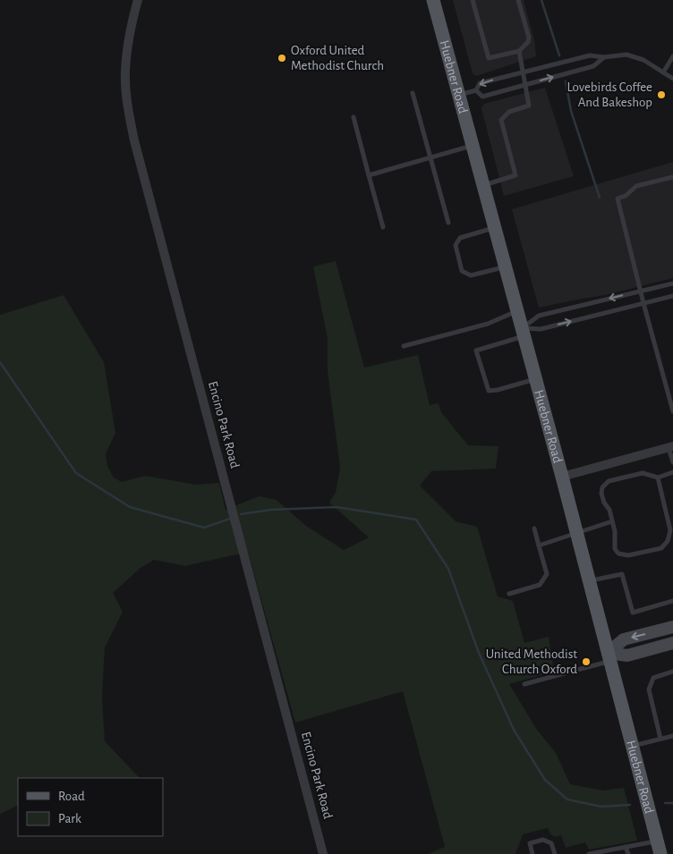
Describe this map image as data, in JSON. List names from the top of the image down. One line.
{"streets":{"main road":["Huebner Road"],"street":["Encino Park Road"]},"places":["Oxford United Methodist Church","Lovebirds Coffee And Bakeshop","United Methodist Church Oxford"],"legend":["Road","Park"]}
